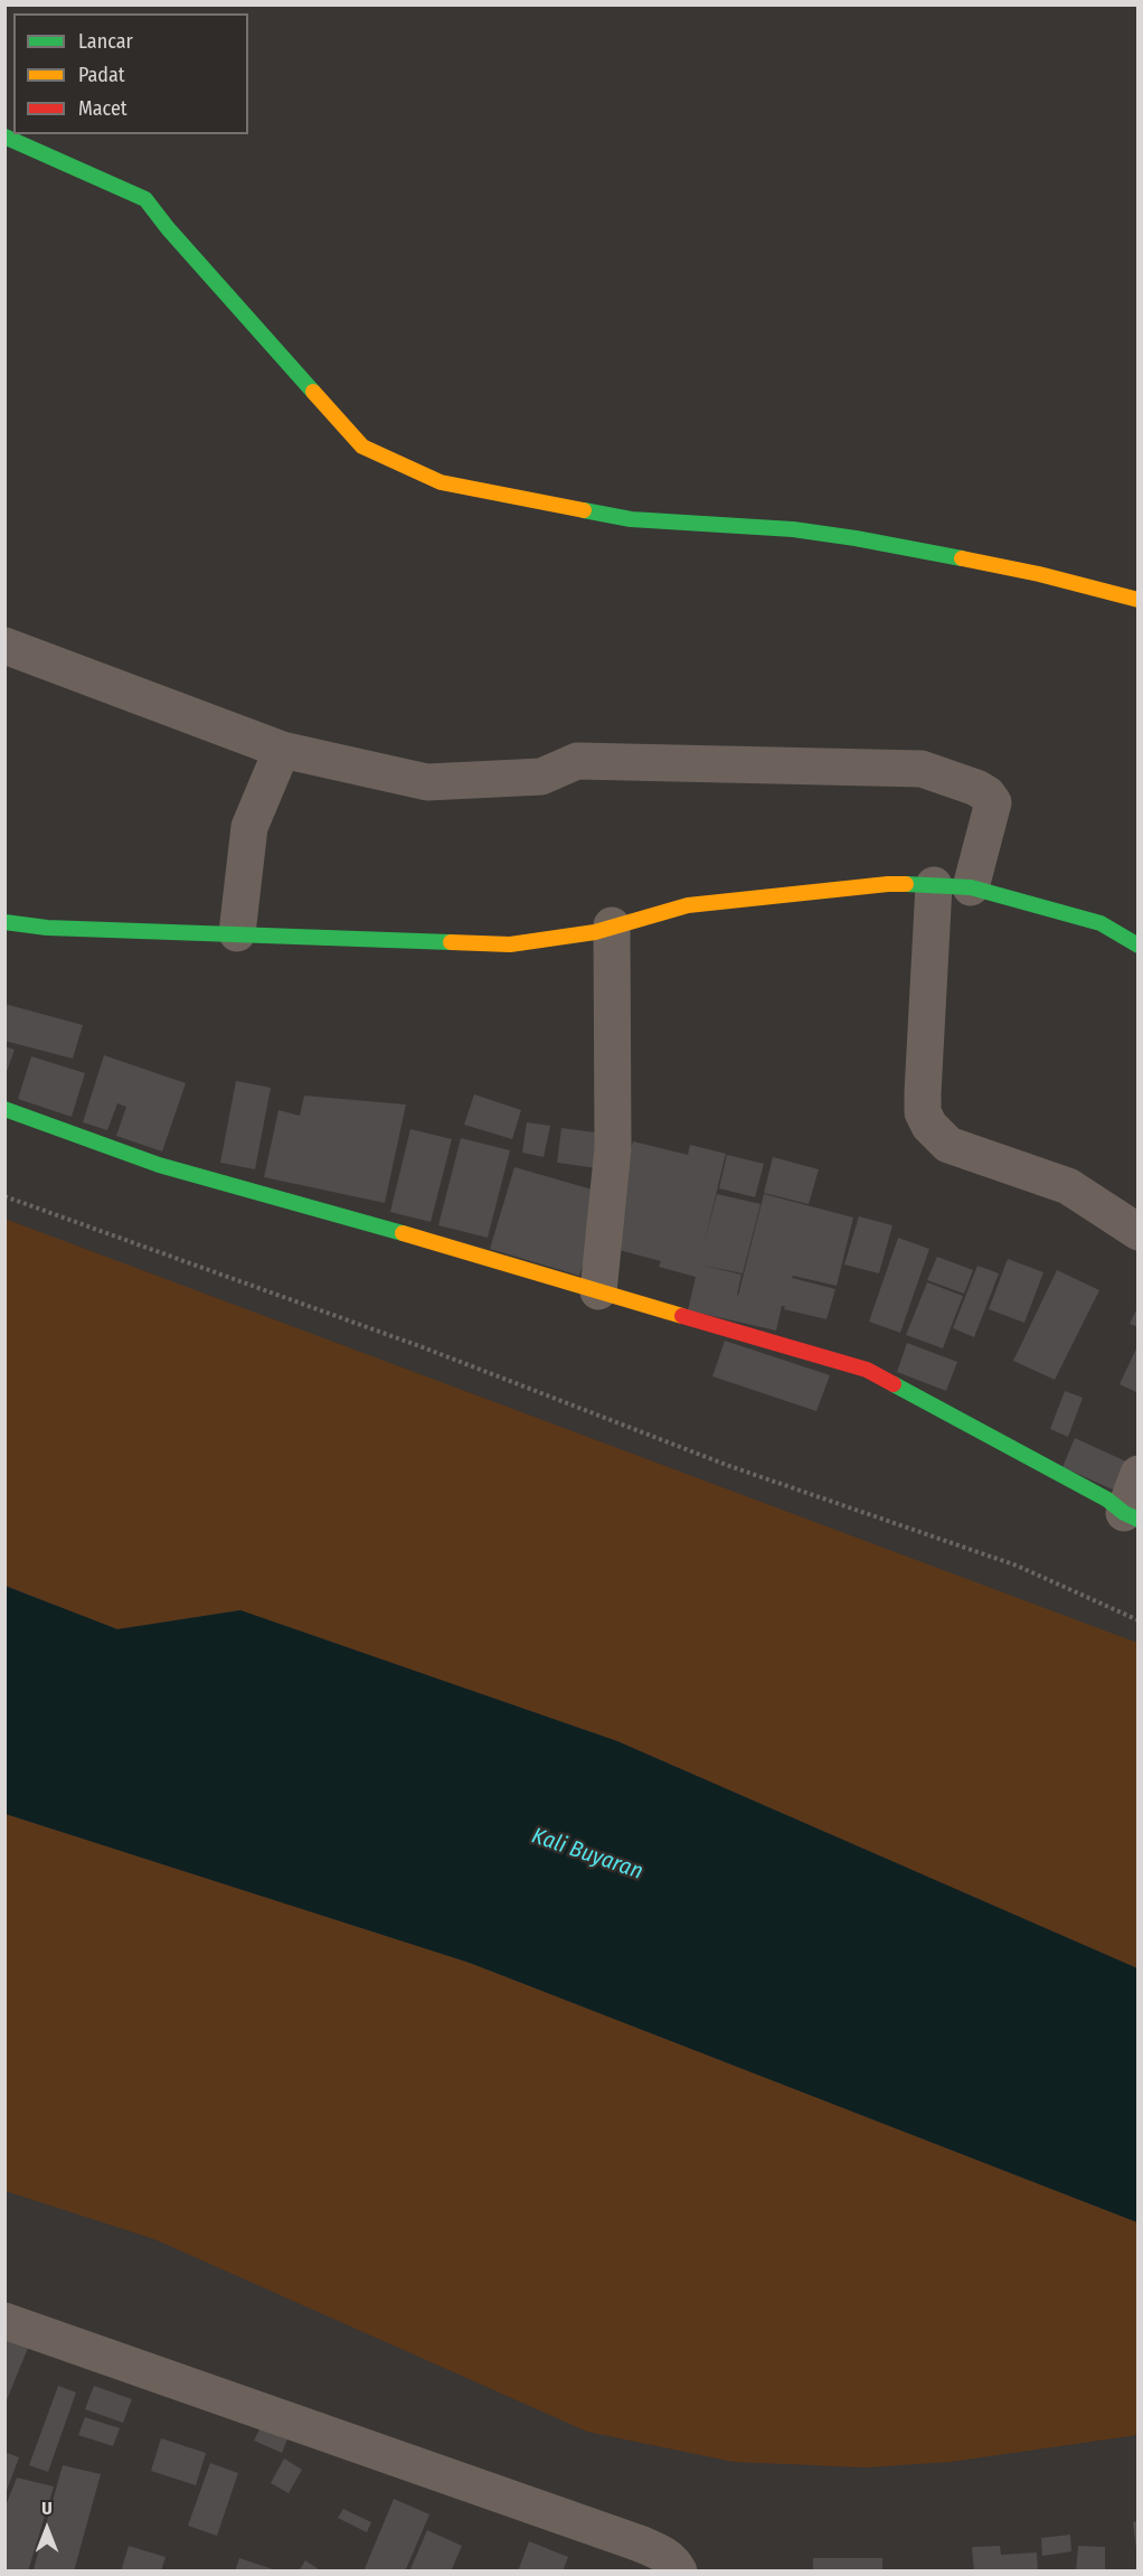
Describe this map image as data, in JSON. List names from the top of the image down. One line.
{"water":["Kali Buyaran"],"legend":["Lancar","Padat","Macet"],"north":"top"}
